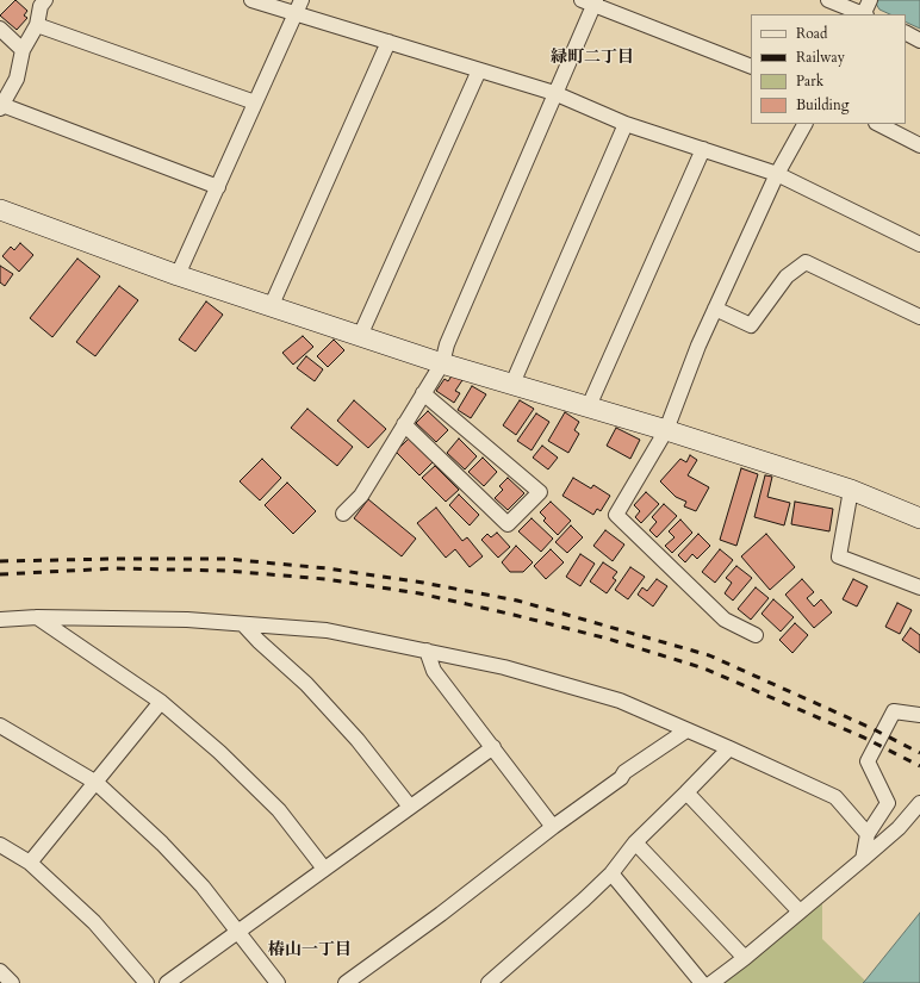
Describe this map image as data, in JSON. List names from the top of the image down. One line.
{"districts":["緑町二丁目","椿山一丁目"],"legend":["Road","Railway","Park","Building"]}
